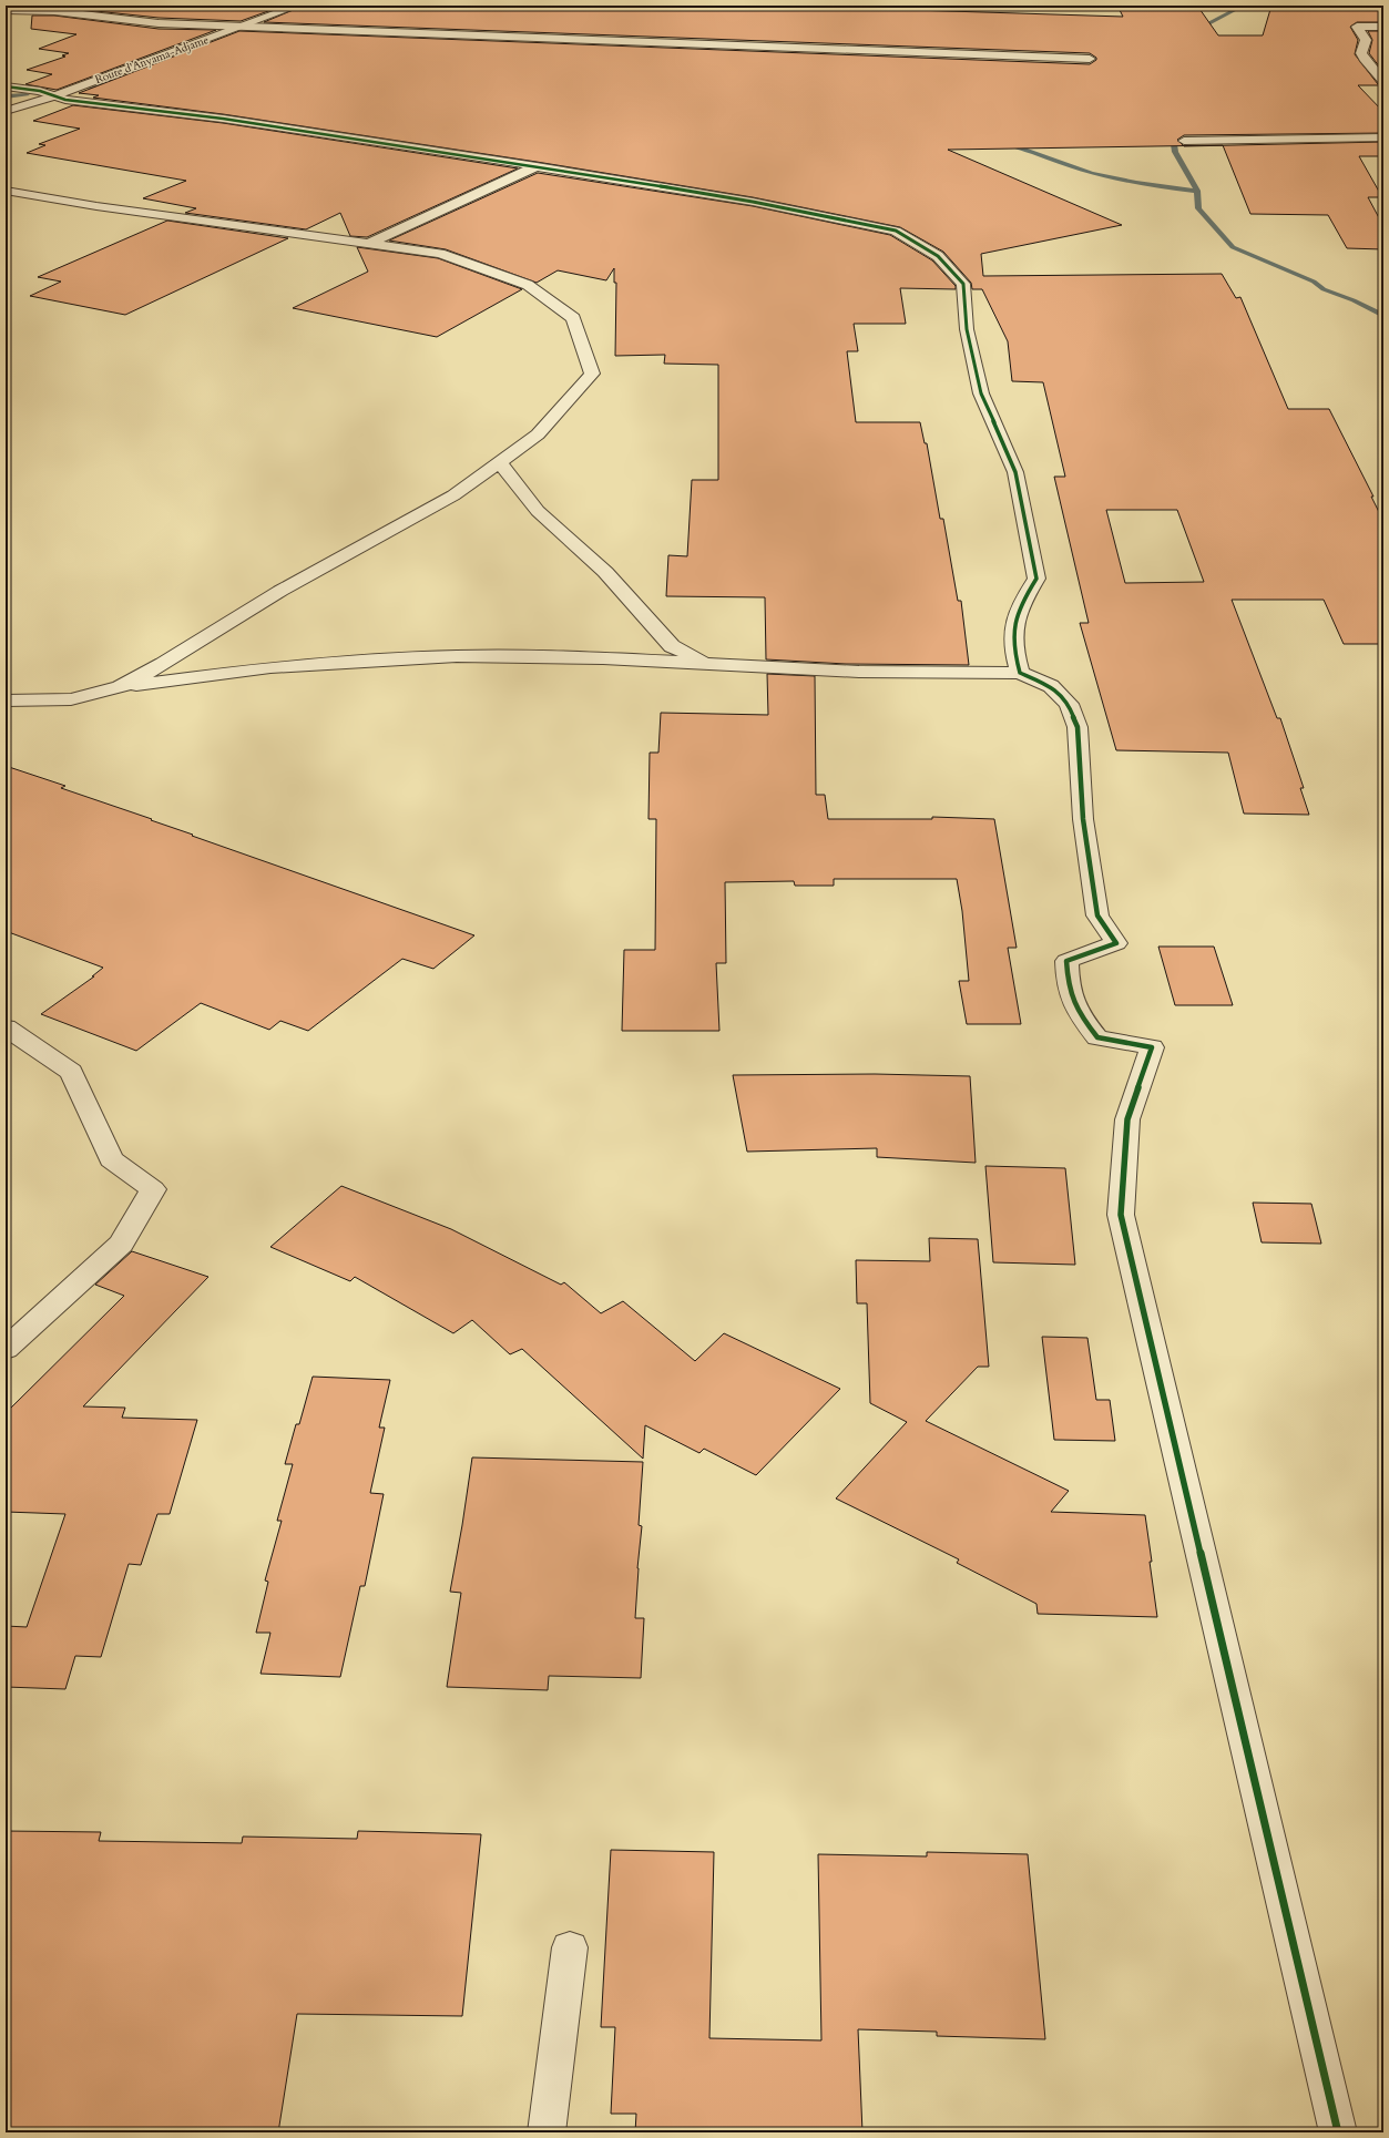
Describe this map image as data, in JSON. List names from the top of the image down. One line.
{"streets":{"street":["Route d'Anyama-Adjame"]}}
